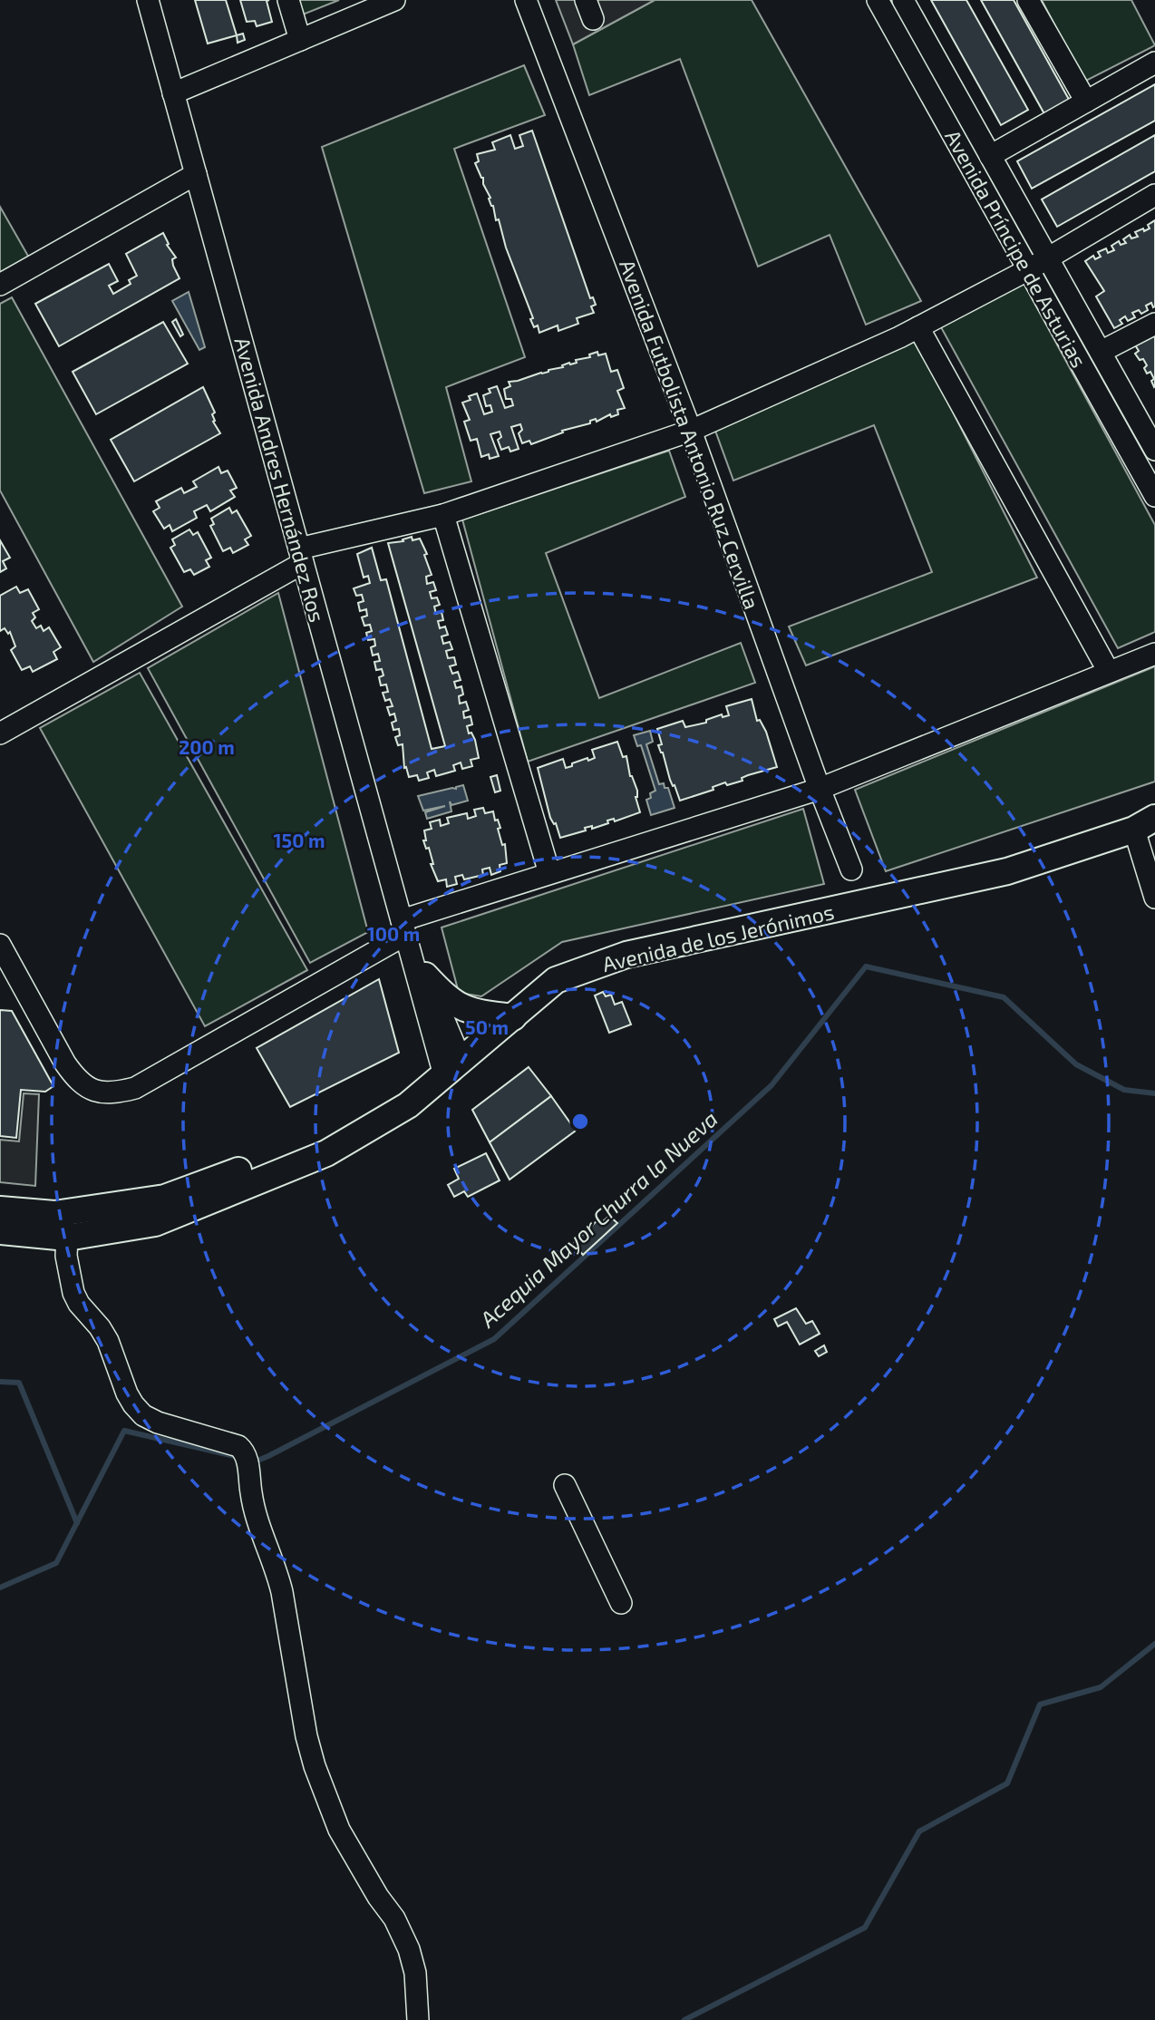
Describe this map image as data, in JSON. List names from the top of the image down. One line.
{"streets":{"main road":["Avenida de los Jerónimos"],"street":["Avenida Príncipe de Asturias","Avenida Futbolista Antonio Ruz Cervilla","Avenida Andres Hernández Ros"]},"crossings":[["Avenida Andres Hernández Ros","Avenida de los Jerónimos"]],"water":["Acequia Mayor Churra la Nueva"],"rings":["200 m","150 m","100 m","50 m"]}
